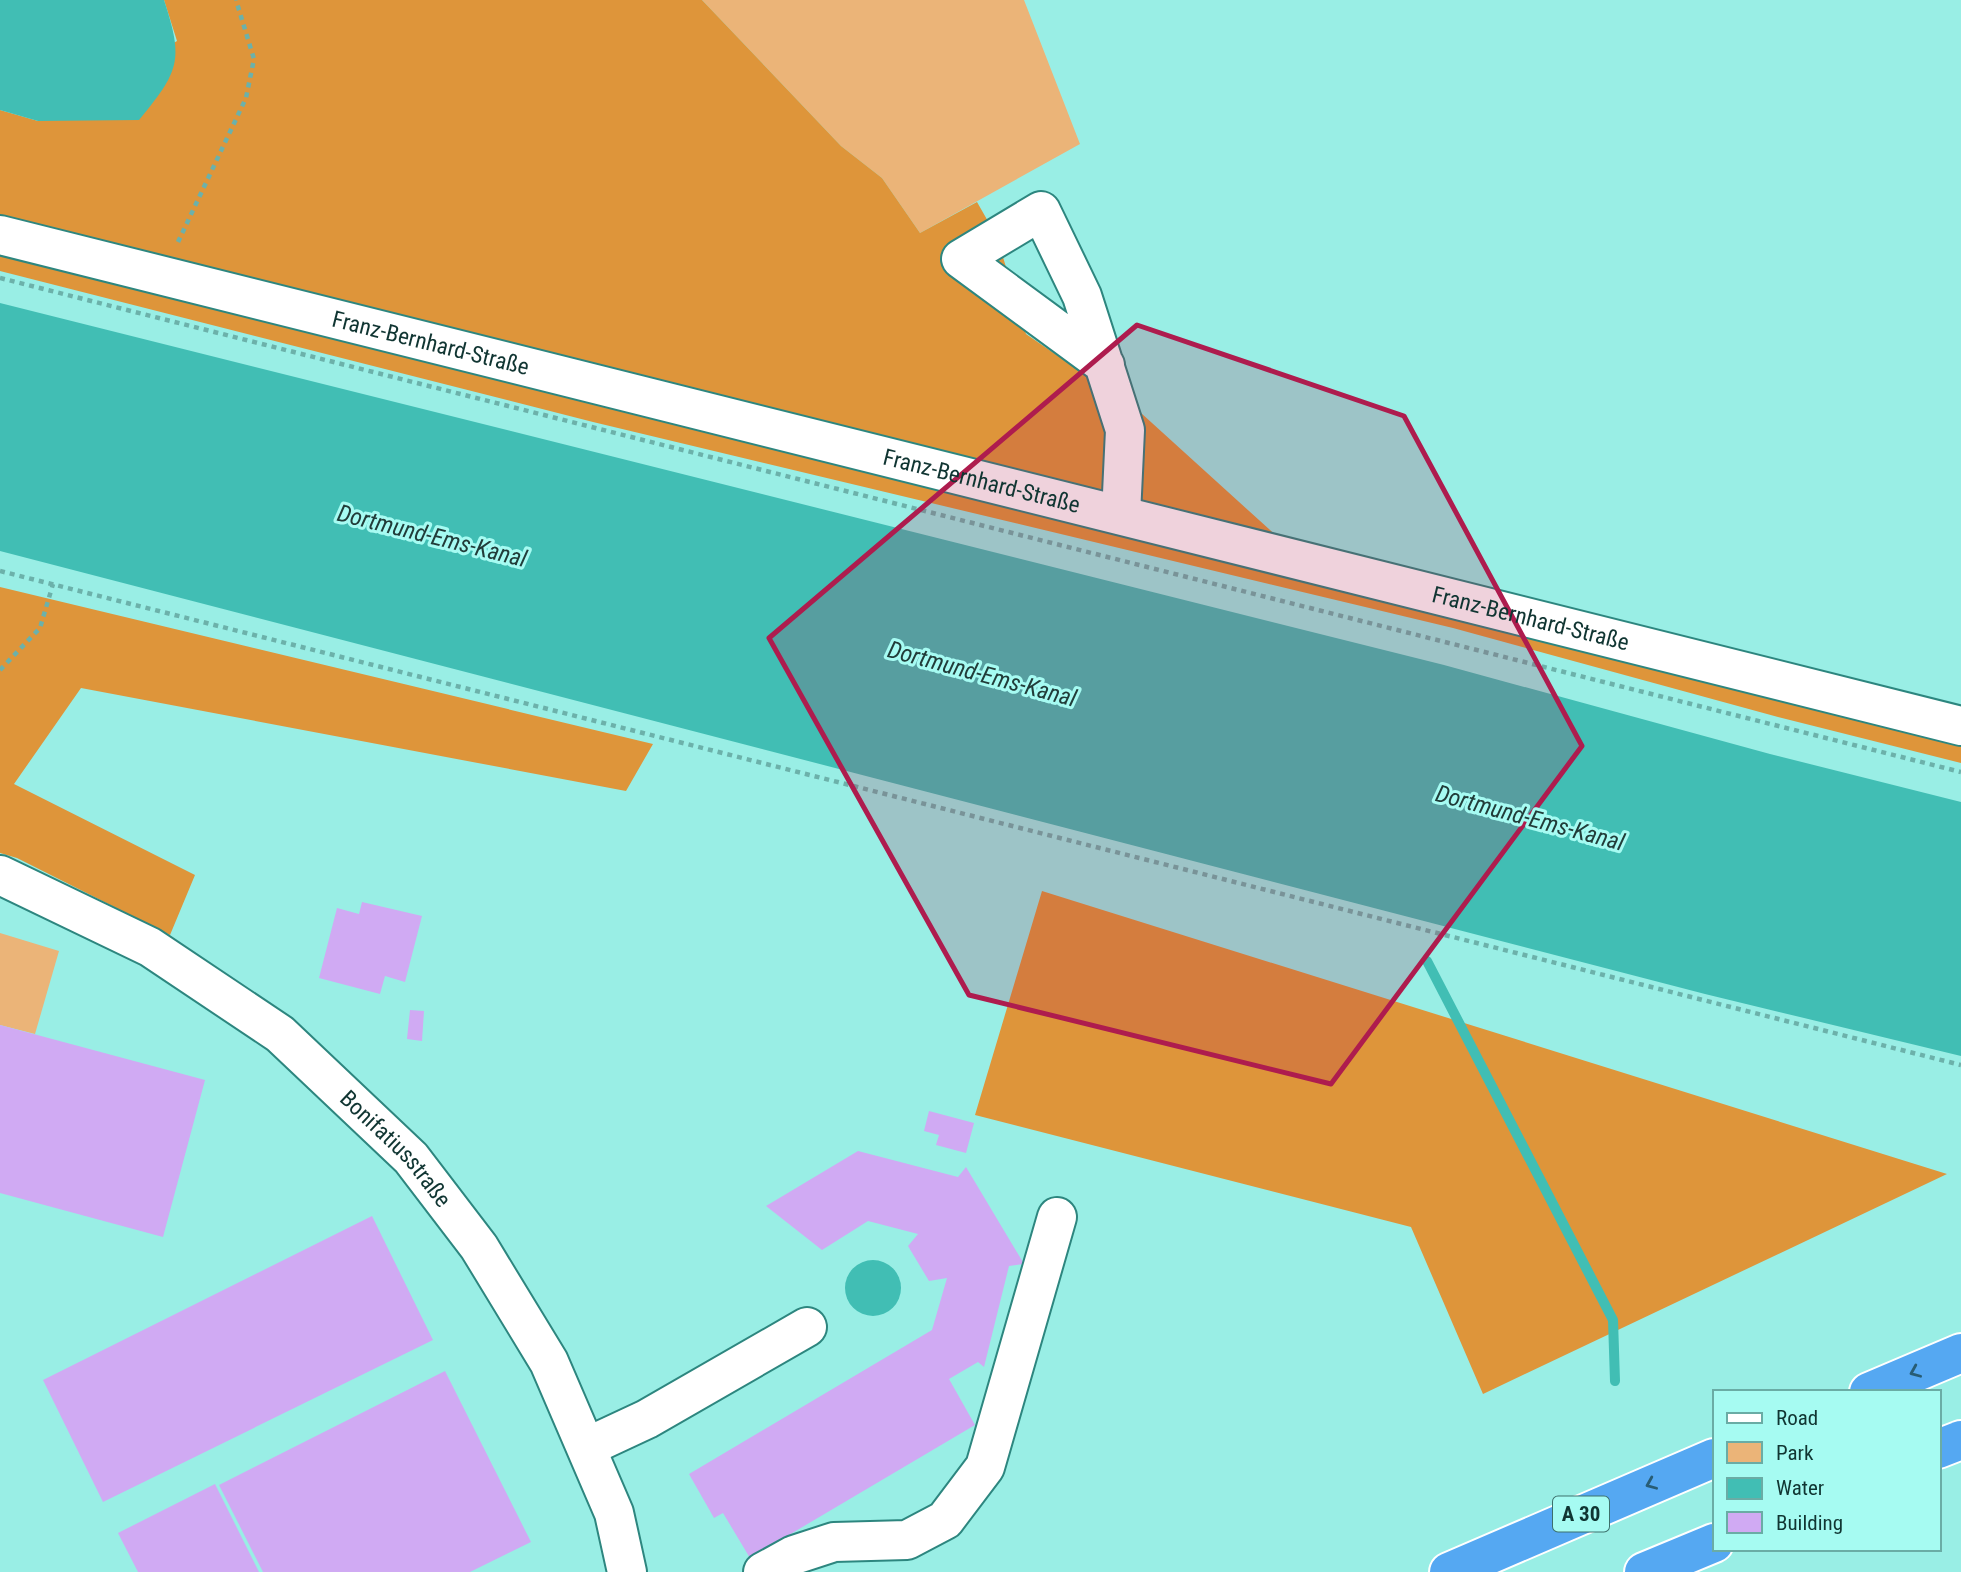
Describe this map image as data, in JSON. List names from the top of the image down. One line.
{"streets":{"highway":["A 30"],"street":["Franz-Bernhard-Straße","Bonifatiusstraße"]},"water":["Dortmund-Ems-Kanal"],"legend":["Road","Park","Water","Building"]}
